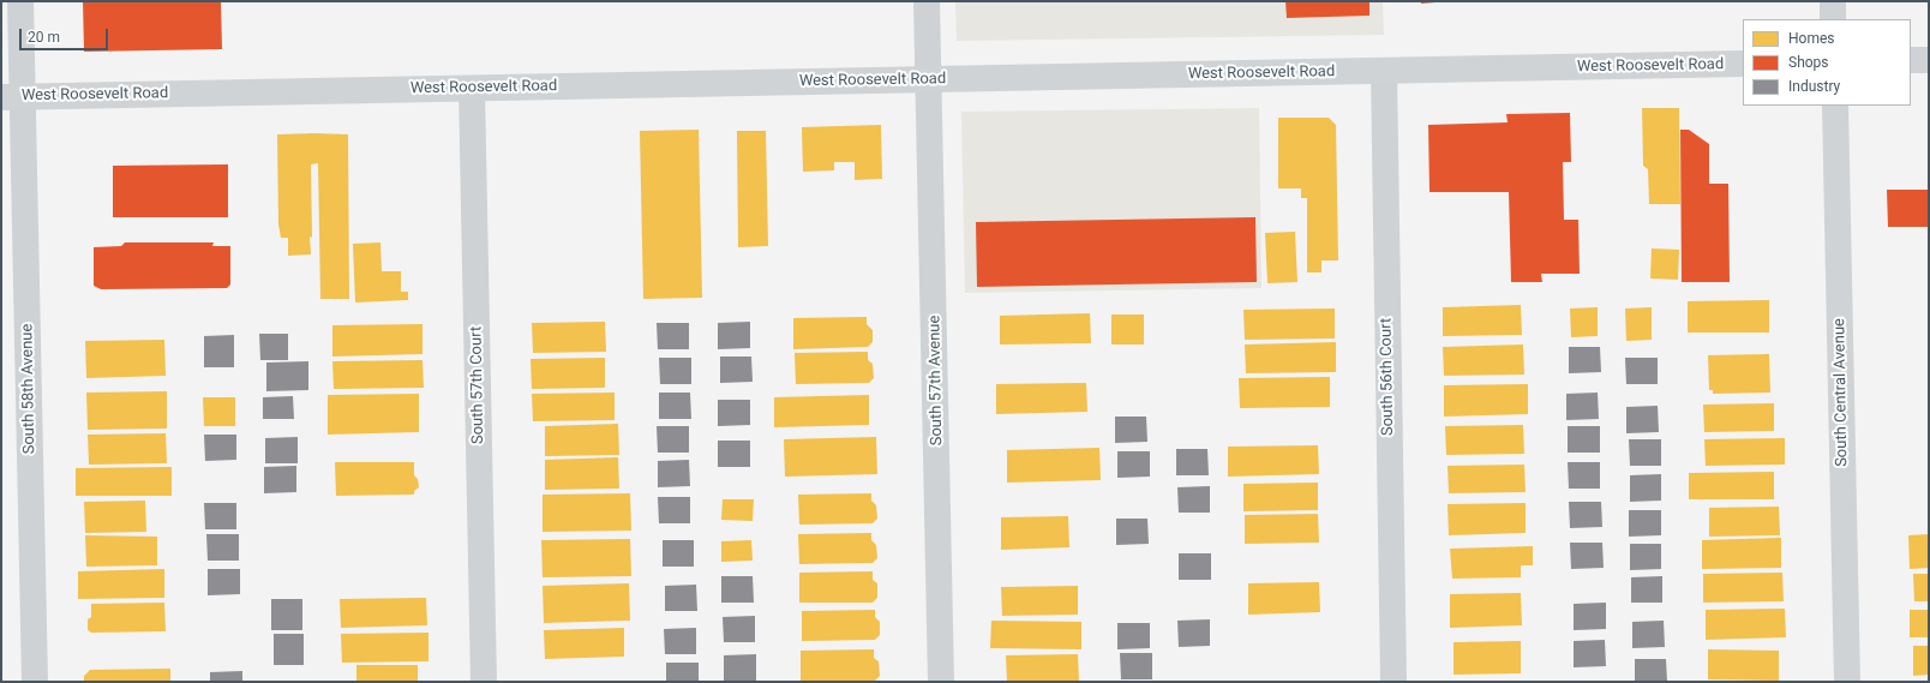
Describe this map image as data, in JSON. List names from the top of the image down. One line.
{"streets":{"main road":["West Roosevelt Road","South Central Avenue"],"street":["South 56th Court","South 57th Avenue","South 57th Court","South 58th Avenue"]},"crossings":[["West Roosevelt Road","South 56th Court"],["West Roosevelt Road","South 57th Avenue"],["West Roosevelt Road","South 57th Court"],["West Roosevelt Road","South 58th Avenue"]],"legend":["Homes","Shops","Industry"],"scale_bar":"20 m"}
